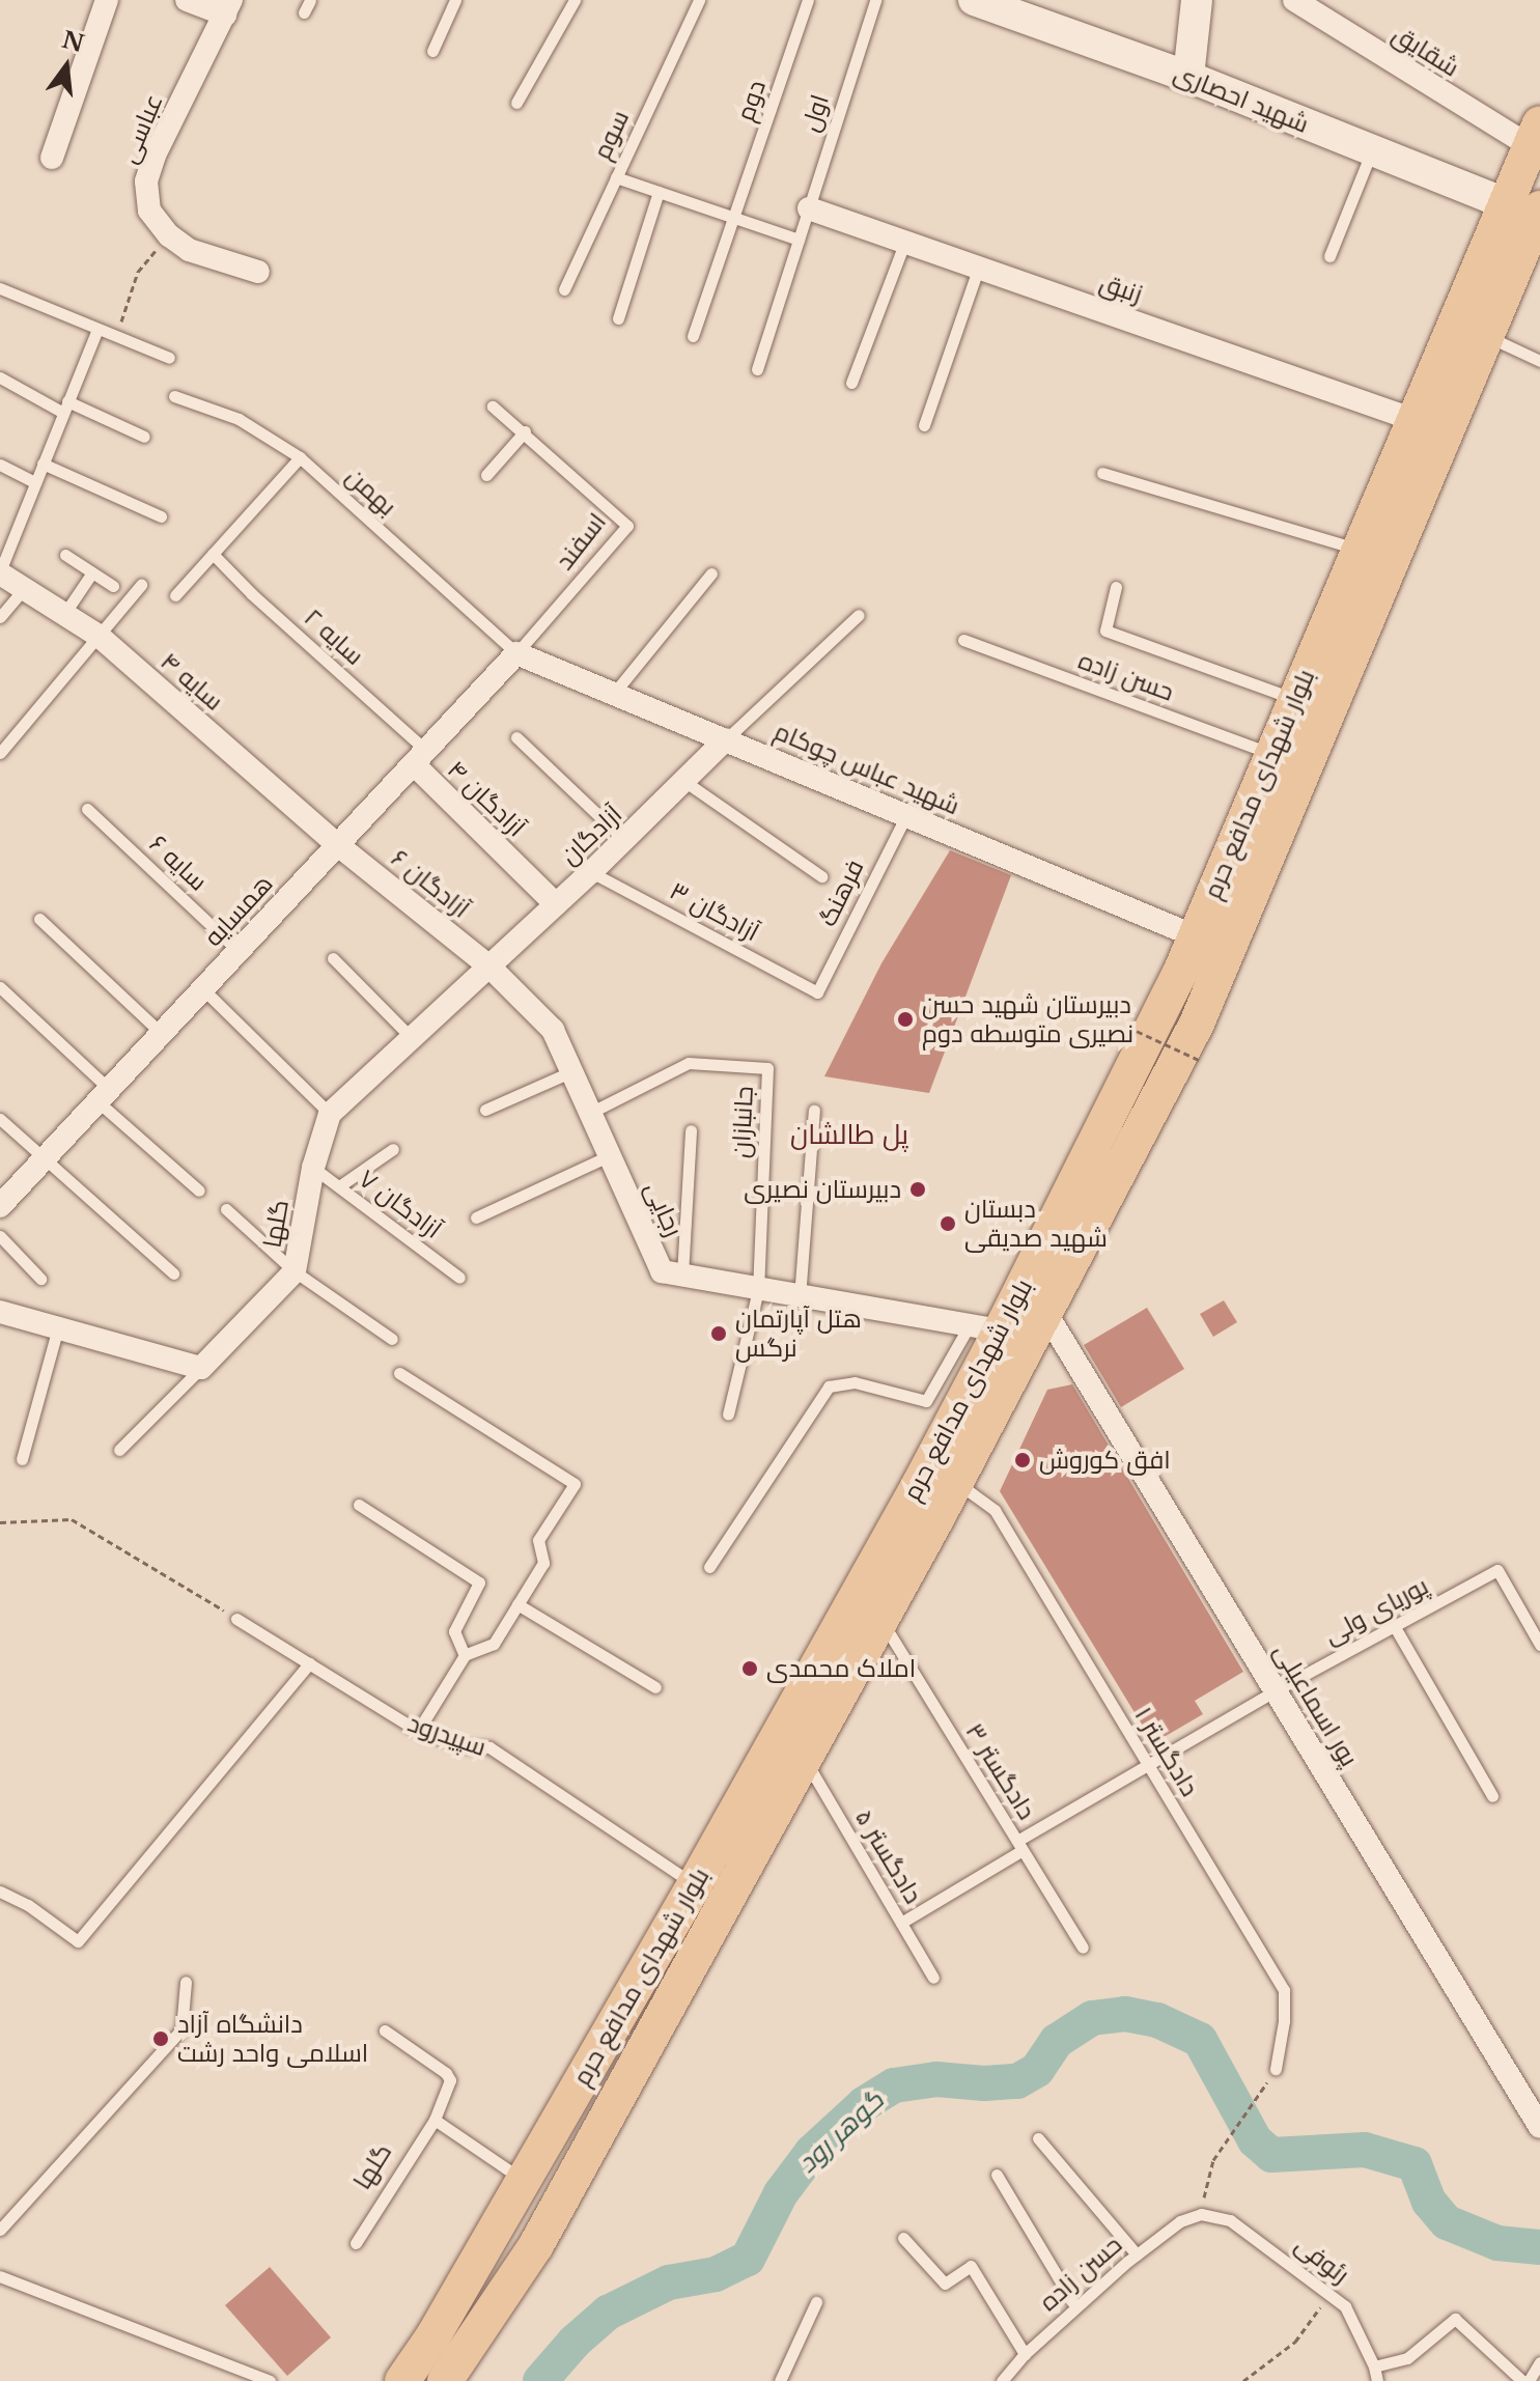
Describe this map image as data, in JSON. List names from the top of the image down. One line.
{"streets":{"main road":["بلوار شهدای مدافع حرم"],"street":["شقایق","شهید احصاری","عباسی","زنبق","سایه ۴","شهید عباس چوکام","آزادگان ۴","آزادگان","آزادگان ۶","همسایه","رجایی","گلها","پور اسماعیلی"],"lane":["دوم","اول","سوم","بهمن","اسفند","سایه ۲","حسن زاده","سایه ۶","فرهنگ","آزادگان ۳","جانبازان","آزادگان ۷","پوریای ولی","سپیدرود","دادگستر ۱","دادگستر ۳","دادگستر ۵","رئوفی"]},"crossings":[["شقایق","بلوار شهدای مدافع حرم"],["شهید احصاری","بلوار شهدای مدافع حرم"],["اول","زنبق"],["زنبق","بلوار شهدای مدافع حرم"],["بهمن","اسفند"],["بهمن","شهید عباس چوکام"],["بهمن","همسایه"],["اسفند","شهید عباس چوکام"],["اسفند","همسایه"],["سایه ۲","آزادگان ۴"],["سایه ۲","همسایه"],["حسن زاده","بلوار شهدای مدافع حرم"],["حسن زاده","رئوفی"],["سایه ۴","آزادگان ۶"],["سایه ۴","همسایه"],["شهید عباس چوکام","بلوار شهدای مدافع حرم"],["شهید عباس چوکام","آزادگان"],["شهید عباس چوکام","فرهنگ"],["شهید عباس چوکام","همسایه"],["بلوار شهدای مدافع حرم","رجایی"],["بلوار شهدای مدافع حرم","پور اسماعیلی"],["بلوار شهدای مدافع حرم","سپیدرود"],["بلوار شهدای مدافع حرم","دادگستر ۱"],["بلوار شهدای مدافع حرم","دادگستر ۳"],["بلوار شهدای مدافع حرم","دادگستر ۵"],["آزادگان ۴","آزادگان"],["آزادگان ۴","همسایه"],["آزادگان","آزادگان ۶"],["آزادگان","آزادگان ۳"],["آزادگان","رجایی"],["سایه ۶","همسایه"],["آزادگان ۶","همسایه"],["آزادگان ۶","رجایی"],["فرهنگ","آزادگان ۳"],["جانبازان","رجایی"],["آزادگان ۷","گلها"],["پوریای ولی","پور اسماعیلی"],["پوریای ولی","دادگستر ۱"],["پوریای ولی","دادگستر ۳"],["پوریای ولی","دادگستر ۵"]],"districts":["پل طالشان"],"water":["گوهر رود"],"places":["دبیرستان شهید حسن نصیری متوسطه دوم","دبیرستان نصیری","دبستان شهید صدیقی","هتل آپارتمان نرگس","افق کوروش","املاک محمدی","دانشگاه آزاد اسلامی واحد رشت"],"north":"top"}
